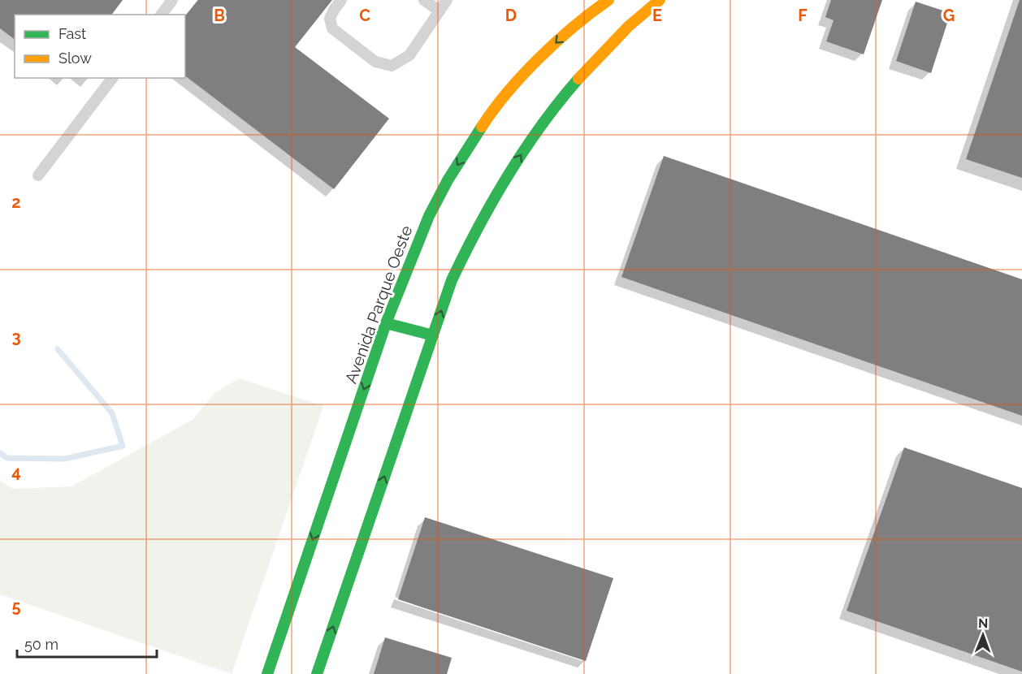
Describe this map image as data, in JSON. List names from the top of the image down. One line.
{"streets":{"street":["Avenida Parque Oeste"]},"legend":["Fast","Slow"],"scale_bar":"50 m","north":"top","grid":{"columns":["B","C","D","E","F","G"],"rows":["2","3","4","5"]}}
